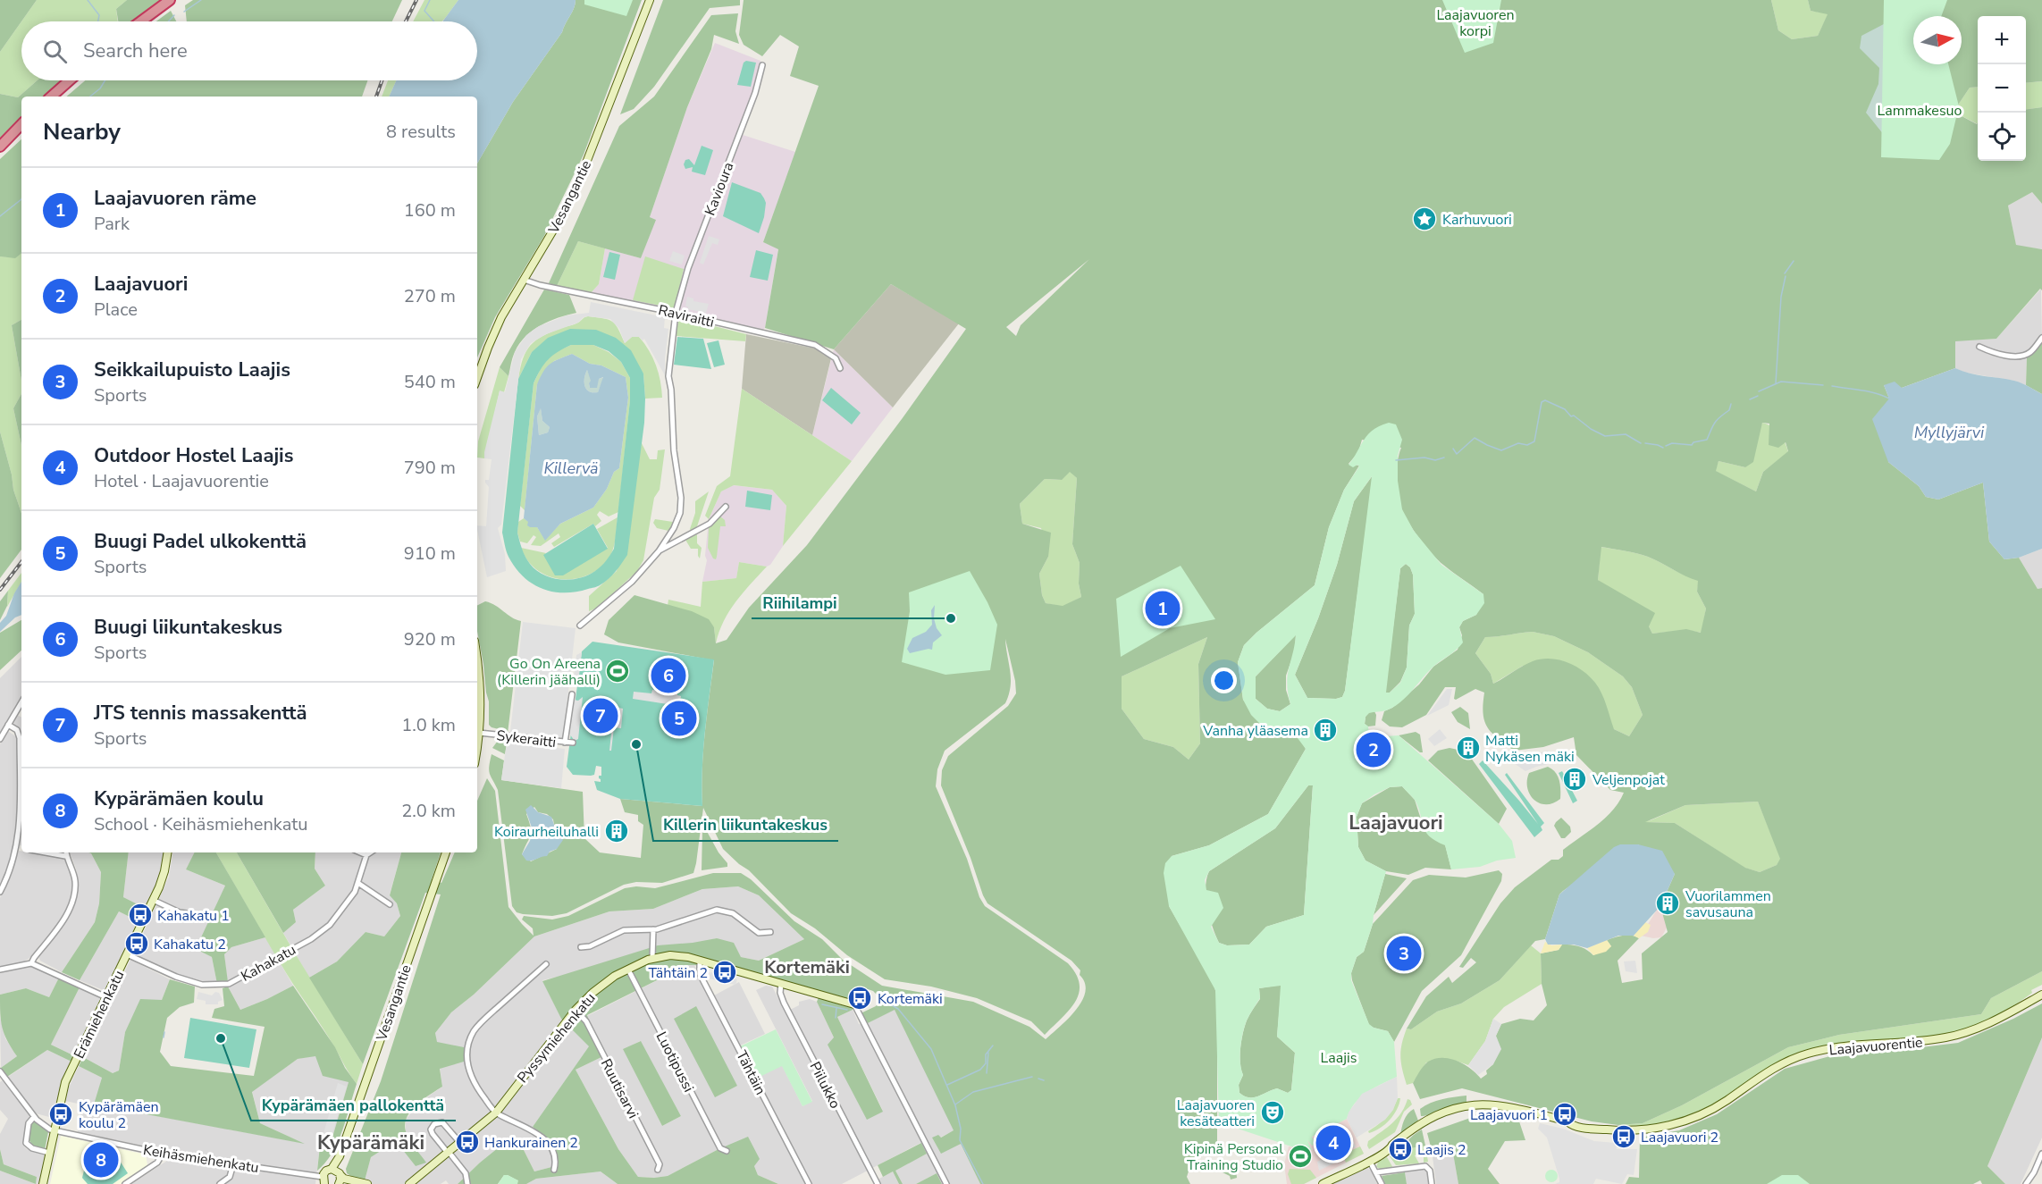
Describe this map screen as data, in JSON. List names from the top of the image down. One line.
{"streets":{"street":["Kavioura","Vesangantie","Raviraitti","Sykeraitti","Kahakatu","Erämiehenkatu","Pyssymiehenkatu","Laajavuorentie","Luotipussi","Tähtäin","Piilukko","Ruutisarvi","Keihäsmiehenkatu"]},"crossings":[["Kavioura","Raviraitti"],["Vesangantie","Raviraitti"],["Vesangantie","Keihäsmiehenkatu"],["Kahakatu","Erämiehenkatu"],["Erämiehenkatu","Keihäsmiehenkatu"],["Pyssymiehenkatu","Luotipussi"],["Pyssymiehenkatu","Tähtäin"],["Pyssymiehenkatu","Piilukko"],["Pyssymiehenkatu","Ruutisarvi"]],"districts":["Laajavuori","Kortemäki","Kypärämäki"],"water":["Myllyjärvi","Killervä"],"parks":["Laajavuoren korpi","Lammakesuo","Laajis"],"places":{"place":["Karhuvuori"],"other":["Riihilampi","Killerin liikuntakeskus","Kypärämäen pallokenttä"],"sports":["Go On Areena (Killerin jäähalli)","Kipinä Personal Training Studio"],"building":["Vanha yläasema","Matti Nykäsen mäki","Veljenpojat","Koiraurheiluhalli","Vuorilammen savusauna"],"bus stop":["Kahakatu 1","Kahakatu 2","Tähtäin 2","Kortemäki","Kypärämäen koulu 2","Laajavuori 1","Laajavuori 2","Hankurainen 2","Laajis 2"],"theatre":["Laajavuoren kesäteatteri"]},"north":"right","page":{"map_buttons":["+","−"],"search":"Search here","heading":["Nearby","8 results"],"list":[{"mark":"1","name":"Laajavuoren räme","note":"Park","value":"160 m"},{"mark":"2","name":"Laajavuori","note":"Place","value":"270 m"},{"mark":"3","name":"Seikkailupuisto Laajis","note":"Sports","value":"540 m"},{"mark":"4","name":"Outdoor Hostel Laajis","note":"Hotel · Laajavuorentie","value":"790 m"},{"mark":"5","name":"Buugi Padel ulkokenttä","note":"Sports","value":"910 m"},{"mark":"6","name":"Buugi liikuntakeskus","note":"Sports","value":"920 m"},{"mark":"7","name":"JTS tennis massakenttä","note":"Sports","value":"1.0 km"},{"mark":"8","name":"Kypärämäen koulu","note":"School · Keihäsmiehenkatu","value":"2.0 km"}],"pins":["1","6","7","5","2","3","4","8"]}}
